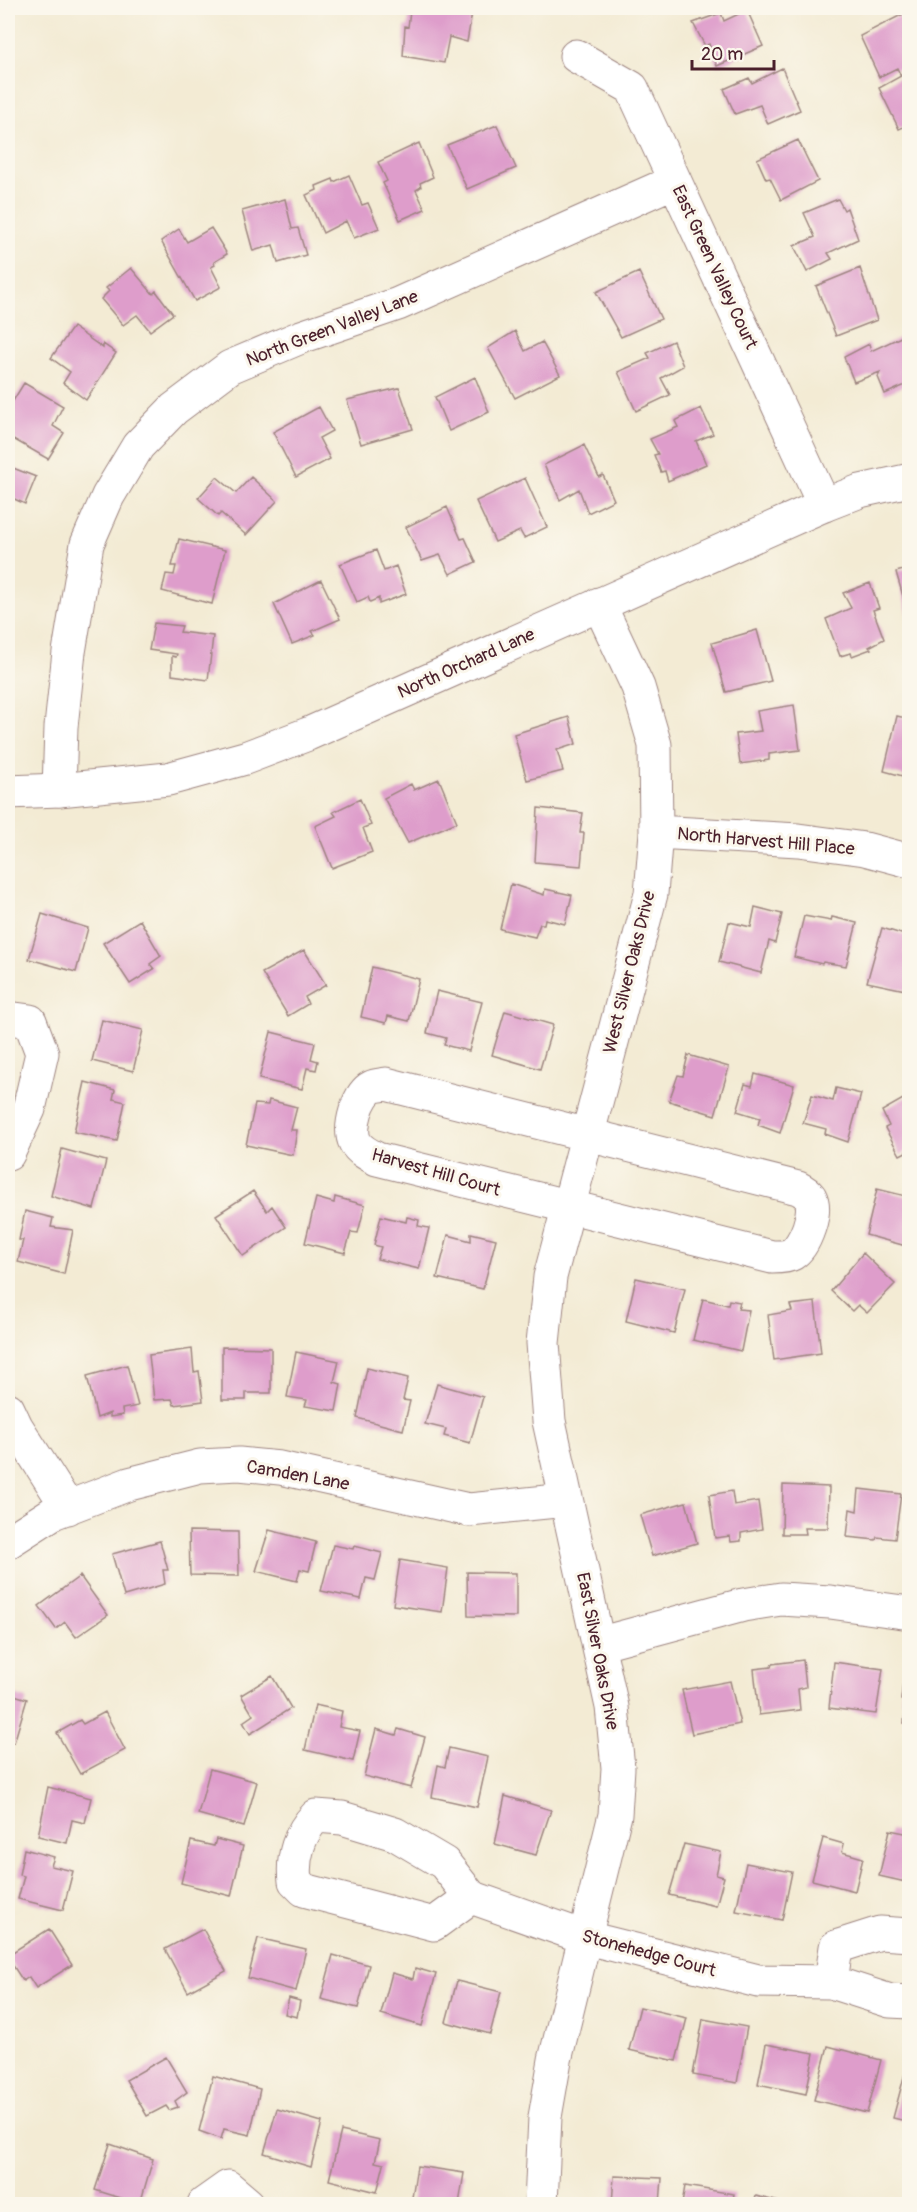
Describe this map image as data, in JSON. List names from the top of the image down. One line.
{"streets":{"street":["East Green Valley Court","North Green Valley Lane","North Orchard Lane","North Harvest Hill Place","West Silver Oaks Drive","Harvest Hill Court","Camden Lane","East Silver Oaks Drive","Stonehedge Court"]},"crossings":[["East Green Valley Court","North Green Valley Lane"],["East Green Valley Court","North Orchard Lane"],["North Green Valley Lane","North Orchard Lane"],["North Orchard Lane","West Silver Oaks Drive"],["North Harvest Hill Place","West Silver Oaks Drive"],["West Silver Oaks Drive","Harvest Hill Court"],["West Silver Oaks Drive","East Silver Oaks Drive"],["Harvest Hill Court","East Silver Oaks Drive"],["Camden Lane","East Silver Oaks Drive"],["East Silver Oaks Drive","Stonehedge Court"]],"scale_bar":"20 m"}
